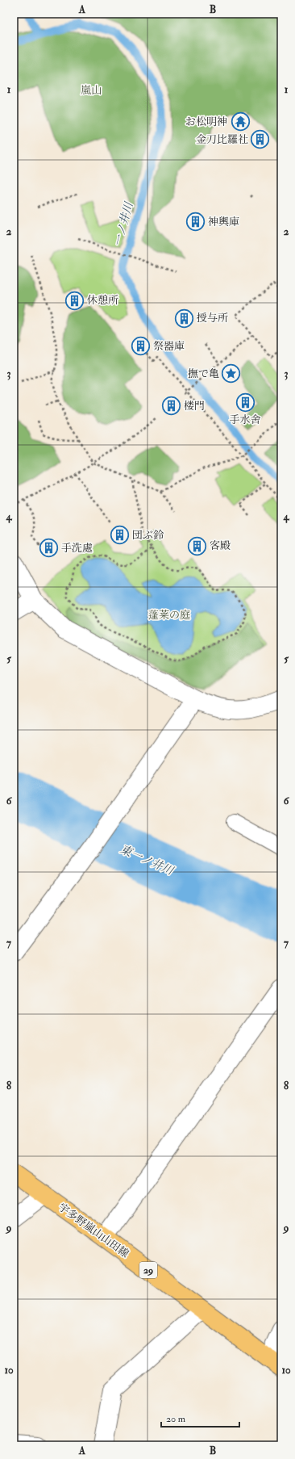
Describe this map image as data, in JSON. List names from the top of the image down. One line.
{"streets":{"main road":["宇多野嵐山山田線","29"]},"water":["一ノ井川","東一ノ井川"],"parks":["嵐山","蓬莱の庭"],"places":{"temple":["お松明神"],"building":["金刀比羅社","神輿庫","休憩所","授与所","祭器庫","手水舍","楼門","団ぶ鈴","客殿","手洗處"],"place":["撫で亀"]},"scale_bar":"20 m","grid":{"columns":["A","B"],"rows":["1","2","3","4","5","6","7","8","9","10"]}}
